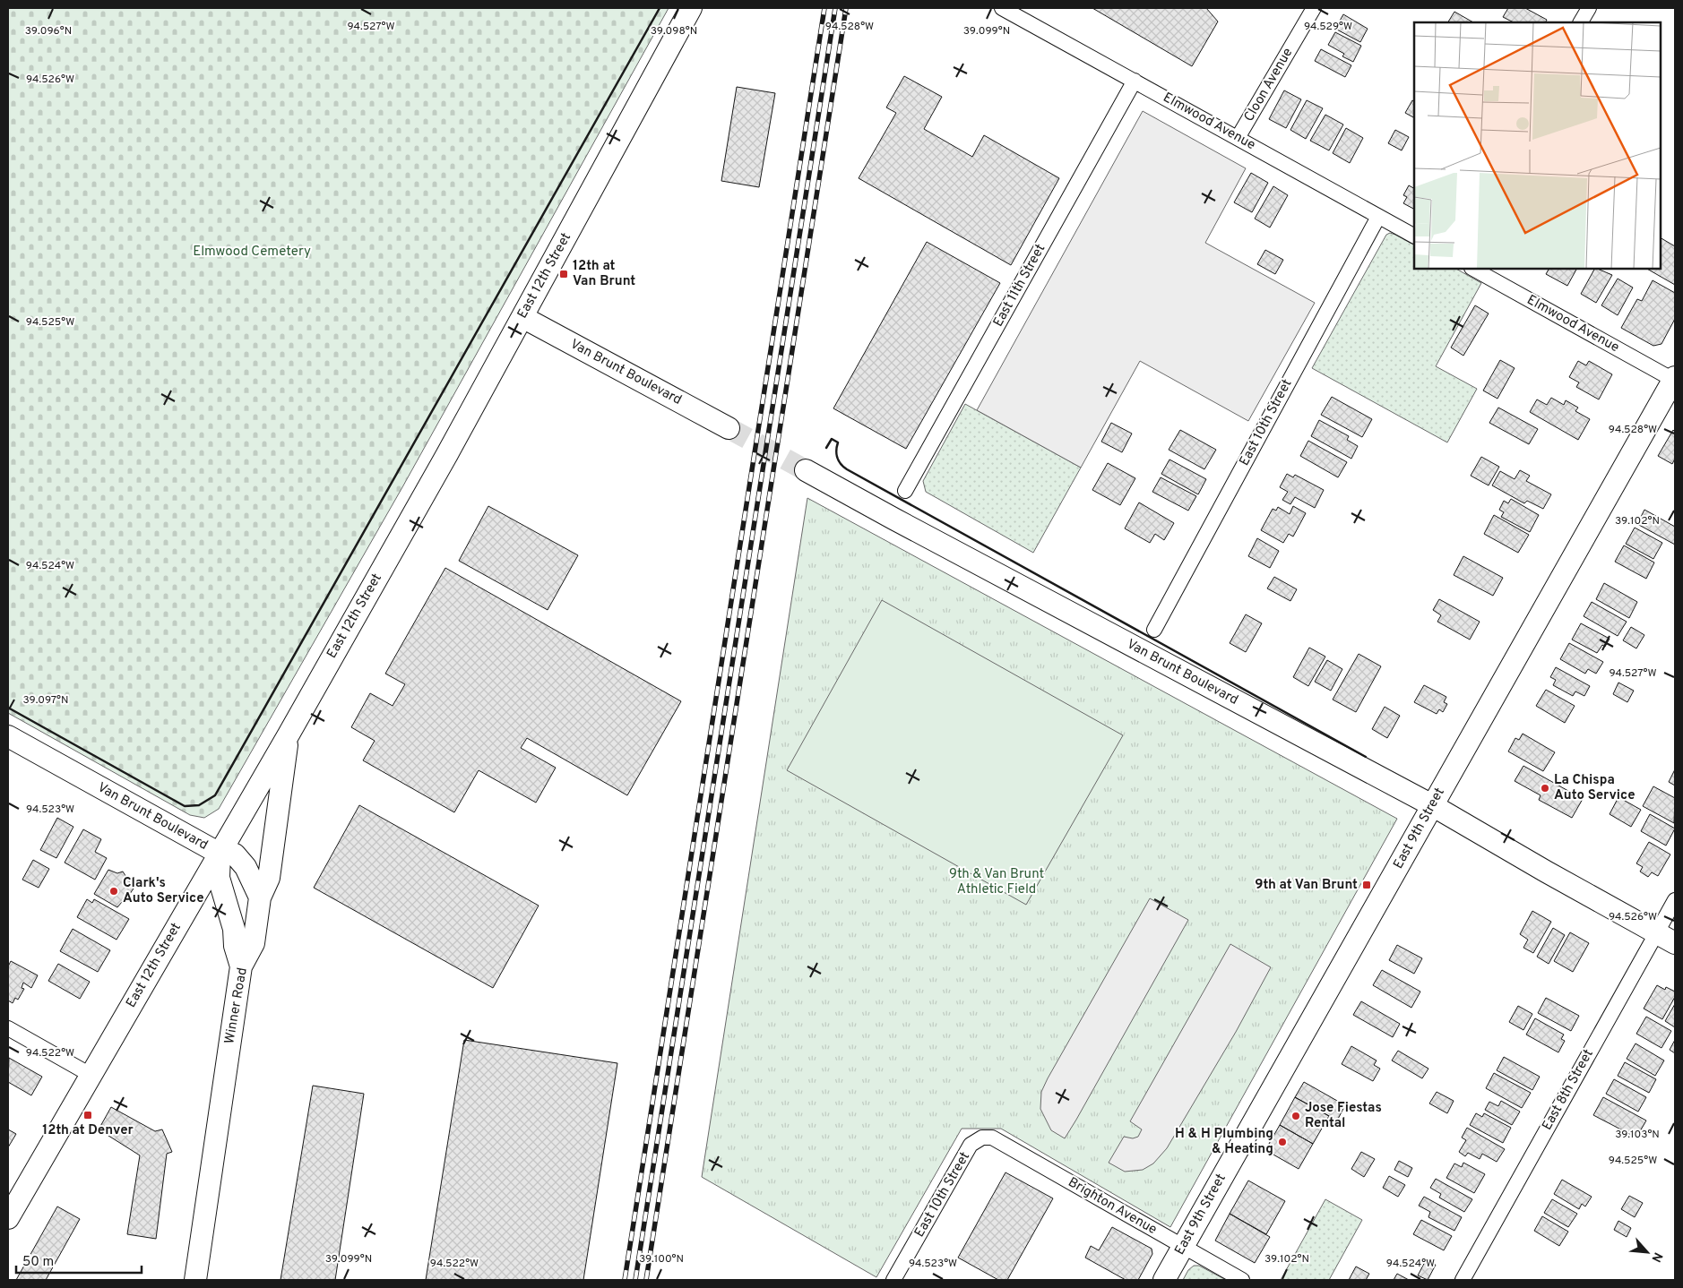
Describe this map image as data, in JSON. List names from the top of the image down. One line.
{"streets":{"street":["Cloon Avenue","Elmwood Avenue","East 12th Street","East 11th Street","Van Brunt Boulevard","East 10th Street","East 9th Street","Winner Road","East 8th Street","Brighton Avenue"]},"crossings":[["Cloon Avenue","Elmwood Avenue"],["Elmwood Avenue","East 11th Street"],["Elmwood Avenue","East 10th Street"],["Elmwood Avenue","East 9th Street"],["East 12th Street","Van Brunt Boulevard"],["East 12th Street","Winner Road"],["Van Brunt Boulevard","East 9th Street"],["Van Brunt Boulevard","Winner Road"],["Van Brunt Boulevard","East 8th Street"],["East 10th Street","Brighton Avenue"],["East 9th Street","Brighton Avenue"]],"parks":["Elmwood Cemetery","9th & Van Brunt Athletic Field"],"places":{"transit":["12th at Van Brunt","9th at Van Brunt","12th at Denver"],"other":["La Chispa Auto Service","Clark's Auto Service","Jose Fiestas Rental","H & H Plumbing & Heating"]},"scale_bar":"50 m","north":"bottom right","coordinates":["94.527°W","94.528°W","94.529°W","39.096°N","39.098°N","39.099°N","94.526°W","94.525°W","39.102°N","94.524°W","39.097°N","94.523°W","94.522°W","39.103°N","39.100°N"]}
